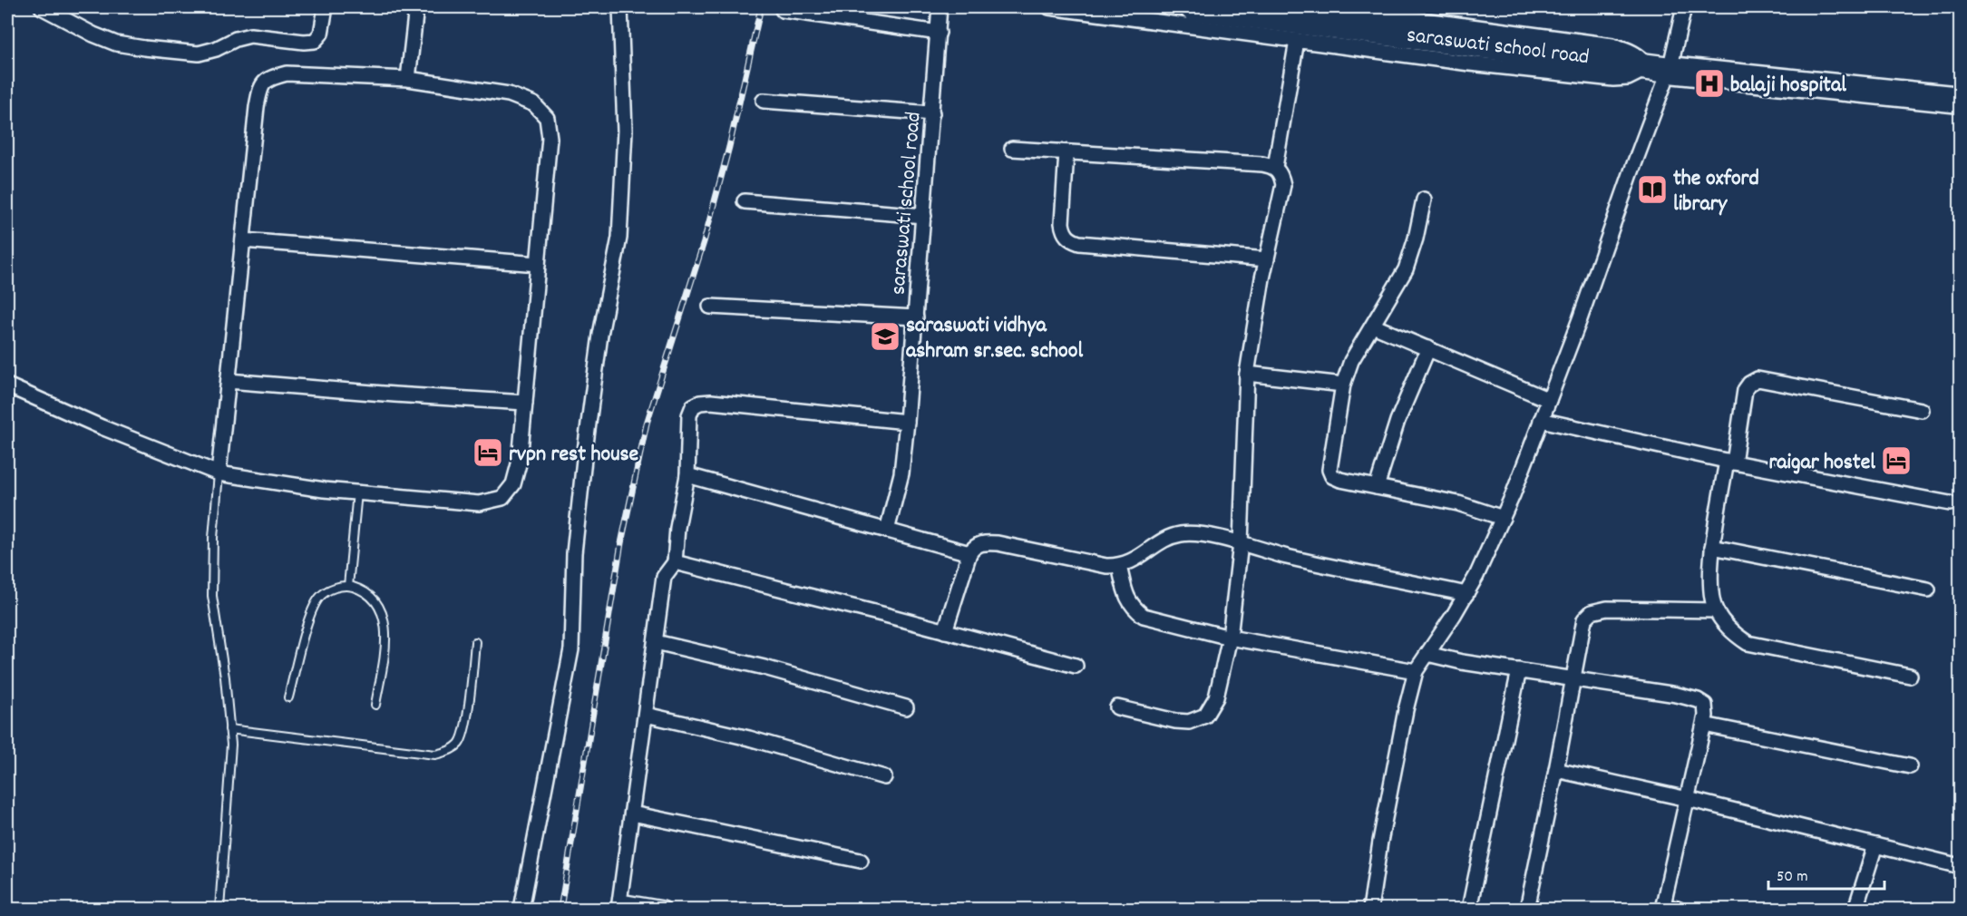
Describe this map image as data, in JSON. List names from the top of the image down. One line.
{"streets":{"street":["saraswati school road"]},"places":{"hospital":["balaji hospital"],"library":["the oxford library"],"school or university":["saraswati vidhya ashram sr.sec. school"],"hotel":["rvpn rest house","raigar hostel"]},"scale_bar":"50 m"}
